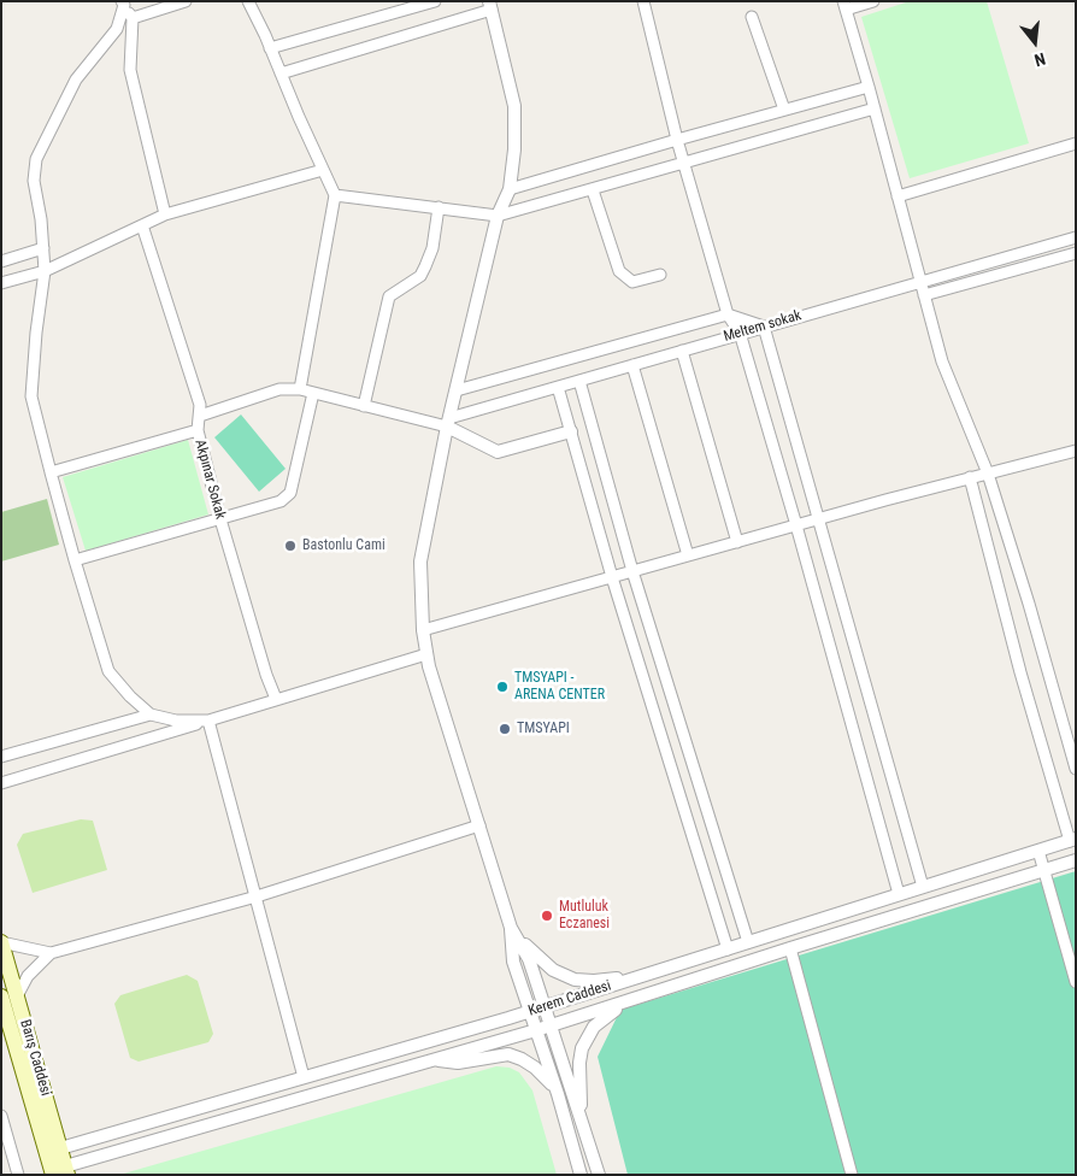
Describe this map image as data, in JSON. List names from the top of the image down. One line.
{"streets":{"main road":["Barış Caddesi"],"street":["Meltem sokak","Akpınar Sokak","Kerem Caddesi"]},"crossings":[["Kerem Caddesi","Barış Caddesi"]],"places":["Bastonlu Cami","TMSYAPI - ARENA CENTER","TMSYAPI","Mutluluk Eczanesi"],"north":"bottom"}
